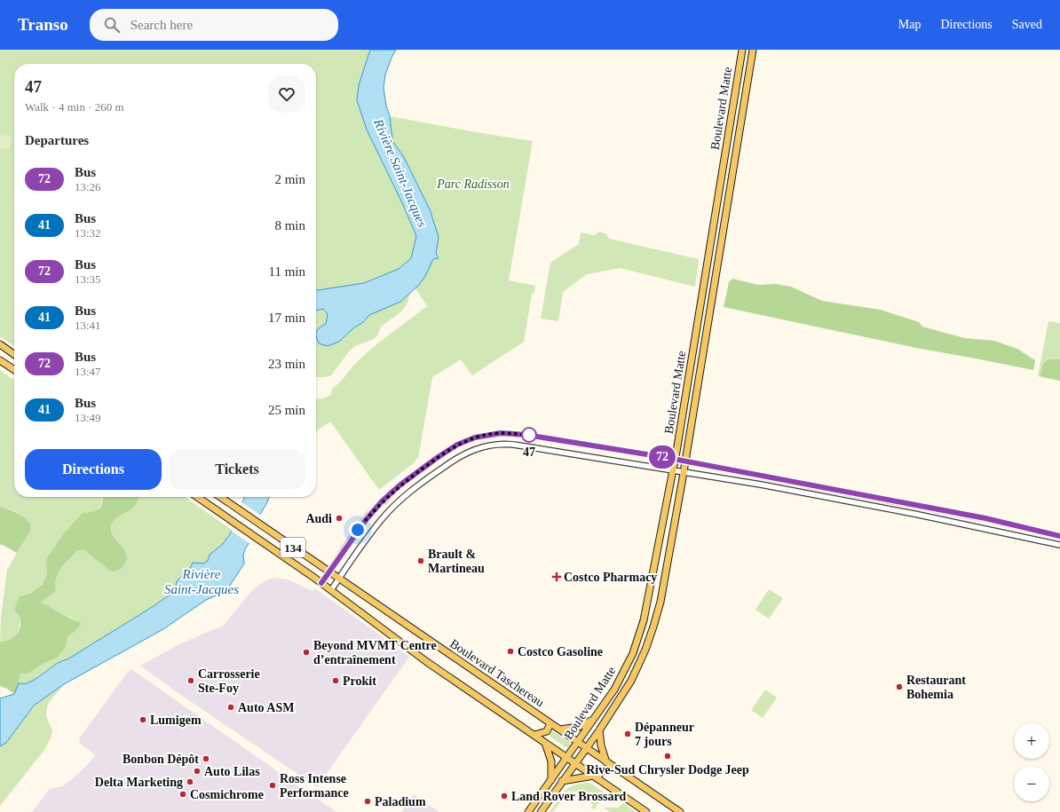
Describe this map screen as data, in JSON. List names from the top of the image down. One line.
{"streets":{"main road":["Boulevard Matte","134","Boulevard Taschereau"]},"crossings":[["Boulevard Matte","134"],["Boulevard Matte","Boulevard Taschereau"]],"water":["Rivière Saint-Jacques"],"parks":["Parc Radisson"],"places":{"other":["47","Audi","Brault & Martineau","Costco Gasoline","Beyond MVMT Centre d’entraînement","Carrosserie Ste-Foy","Prokit","Restaurant Bohemia","Auto ASM","Lumigem","Dépanneur 7 jours","Rive-Sud Chrysler Dodge Jeep","Bonbon Dépôt","Auto Lilas","Delta Marketing","Ross Intense Performance","Cosmichrome","Land Rover Brossard","Paladium"],"health":["Costco Pharmacy"]},"lines":["bus line 72"],"page":{"header":"Transo","search":"Search here","nav":["Map","Directions","Saved"],"on_map":"72","heading":[["47","Walk · 4 min · 260 m"],"Departures"],"list":[{"mark":"72","name":"Bus","note":"13:26","value":"2 min"},{"mark":"41","name":"Bus","note":"13:32","value":"8 min"},{"mark":"72","name":"Bus","note":"13:35","value":"11 min"},{"mark":"41","name":"Bus","note":"13:41","value":"17 min"},{"mark":"72","name":"Bus","note":"13:47","value":"23 min"},{"mark":"41","name":"Bus","note":"13:49","value":"25 min"}],"buttons":["Directions","Tickets"],"map_buttons":["+","−"]}}
